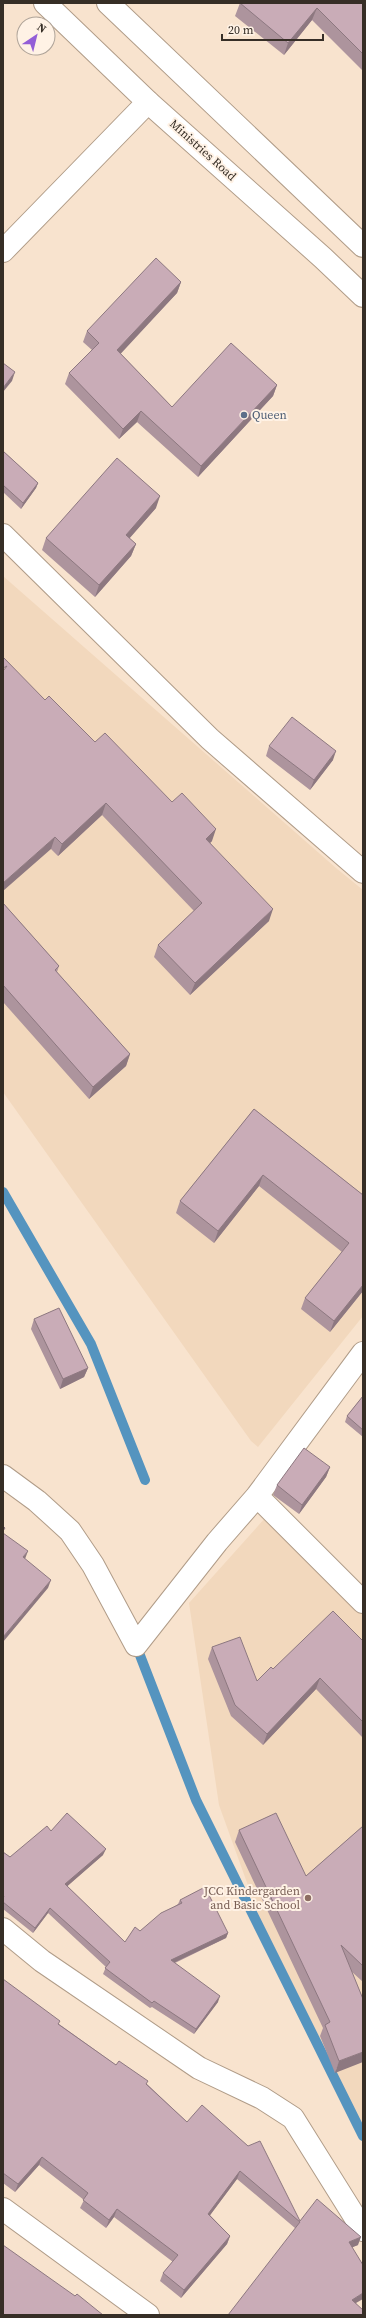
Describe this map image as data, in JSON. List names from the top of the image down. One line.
{"streets":{"street":["Ministries Road"]},"places":["Queen","JCC Kindergarden and Basic School"],"scale_bar":"20 m","north":"top right"}
